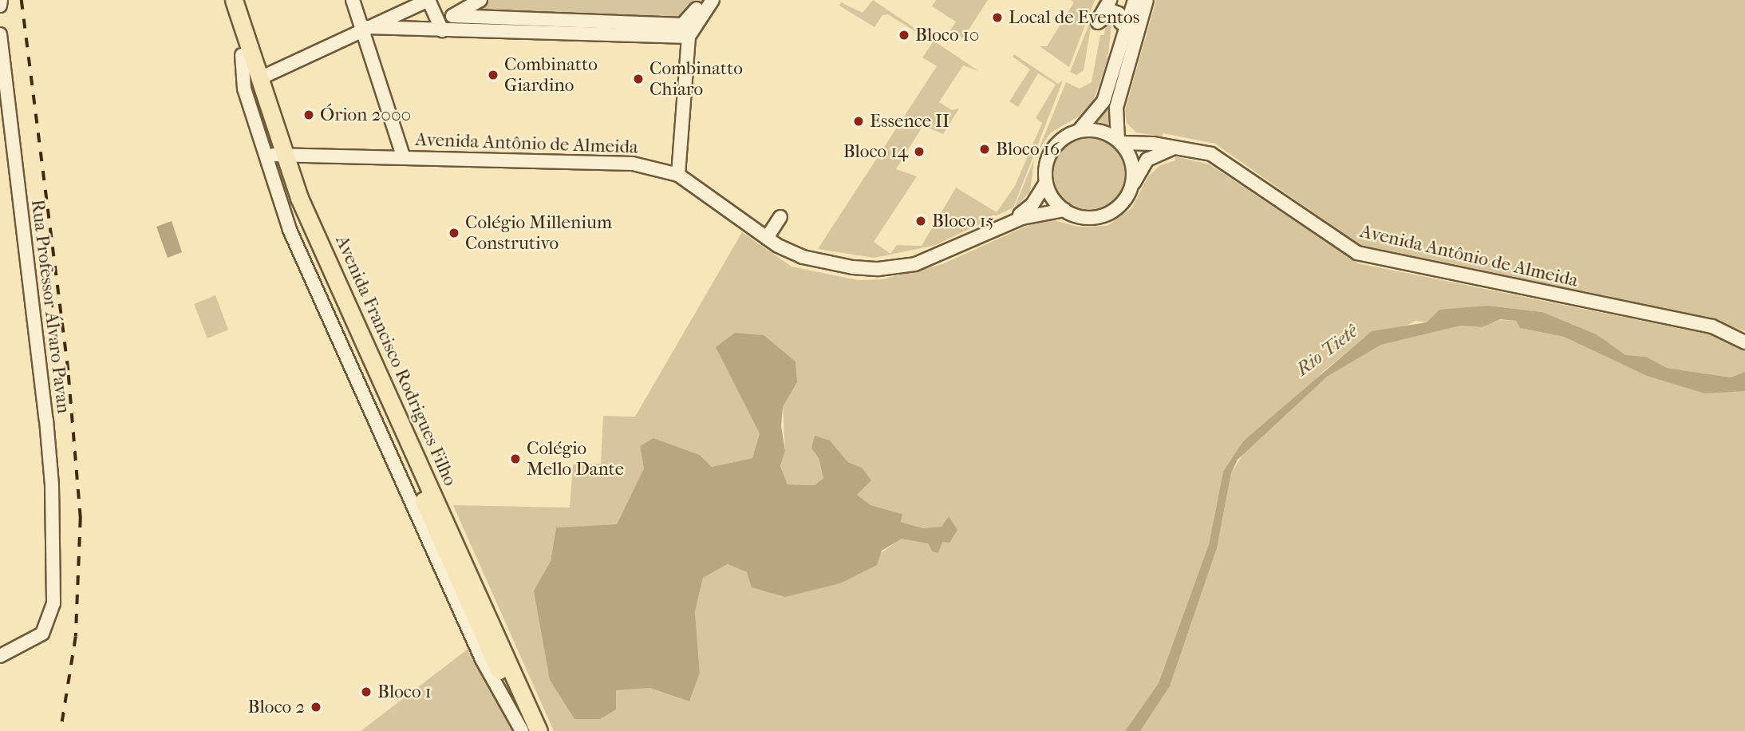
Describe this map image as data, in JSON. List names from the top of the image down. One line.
{"streets":{"main road":["Avenida Francisco Rodrigues Filho"],"street":["Avenida Antônio de Almeida","Rua Professor Álvaro Pavan"]},"crossings":[["Avenida Antônio de Almeida","Avenida Francisco Rodrigues Filho"]],"water":["Rio Tietê"],"places":["Local de Eventos","Bloco 10","Combinatto Giardino","Combinatto Chiaro","Órion 2000","Essence II","Bloco 16","Bloco 14","Bloco 15","Colégio Millenium Construtivo","Colégio Mello Dante","Bloco 1","Bloco 2"]}
